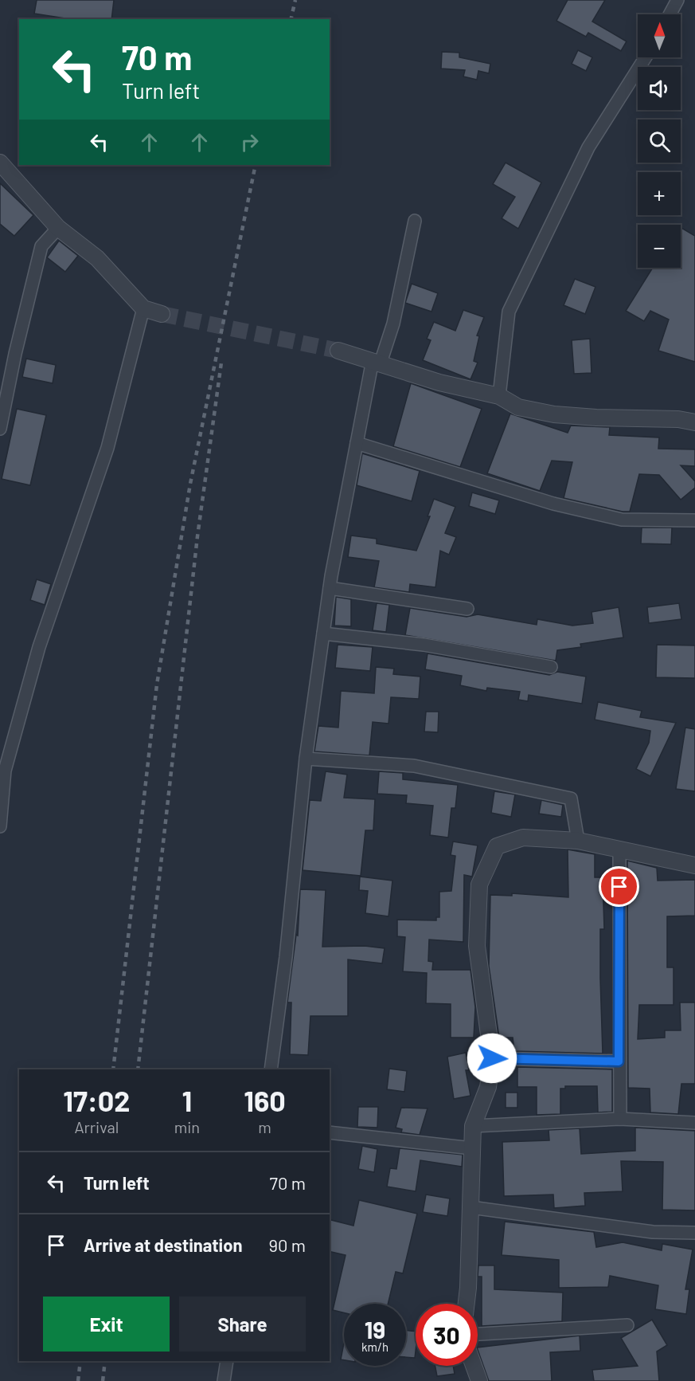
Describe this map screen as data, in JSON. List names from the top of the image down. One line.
{"north":"top","page":{"map_buttons":["+","−"],"turn":["70 m","Turn left"],"eta":["17:02","Arrival","1","min","160","m"],"list":[{"name":"Turn left","value":"70 m"},{"name":"Arrive at destination","value":"90 m"}],"buttons":["Exit","Share"],"speed":"19 km/h","limit":"30"}}
